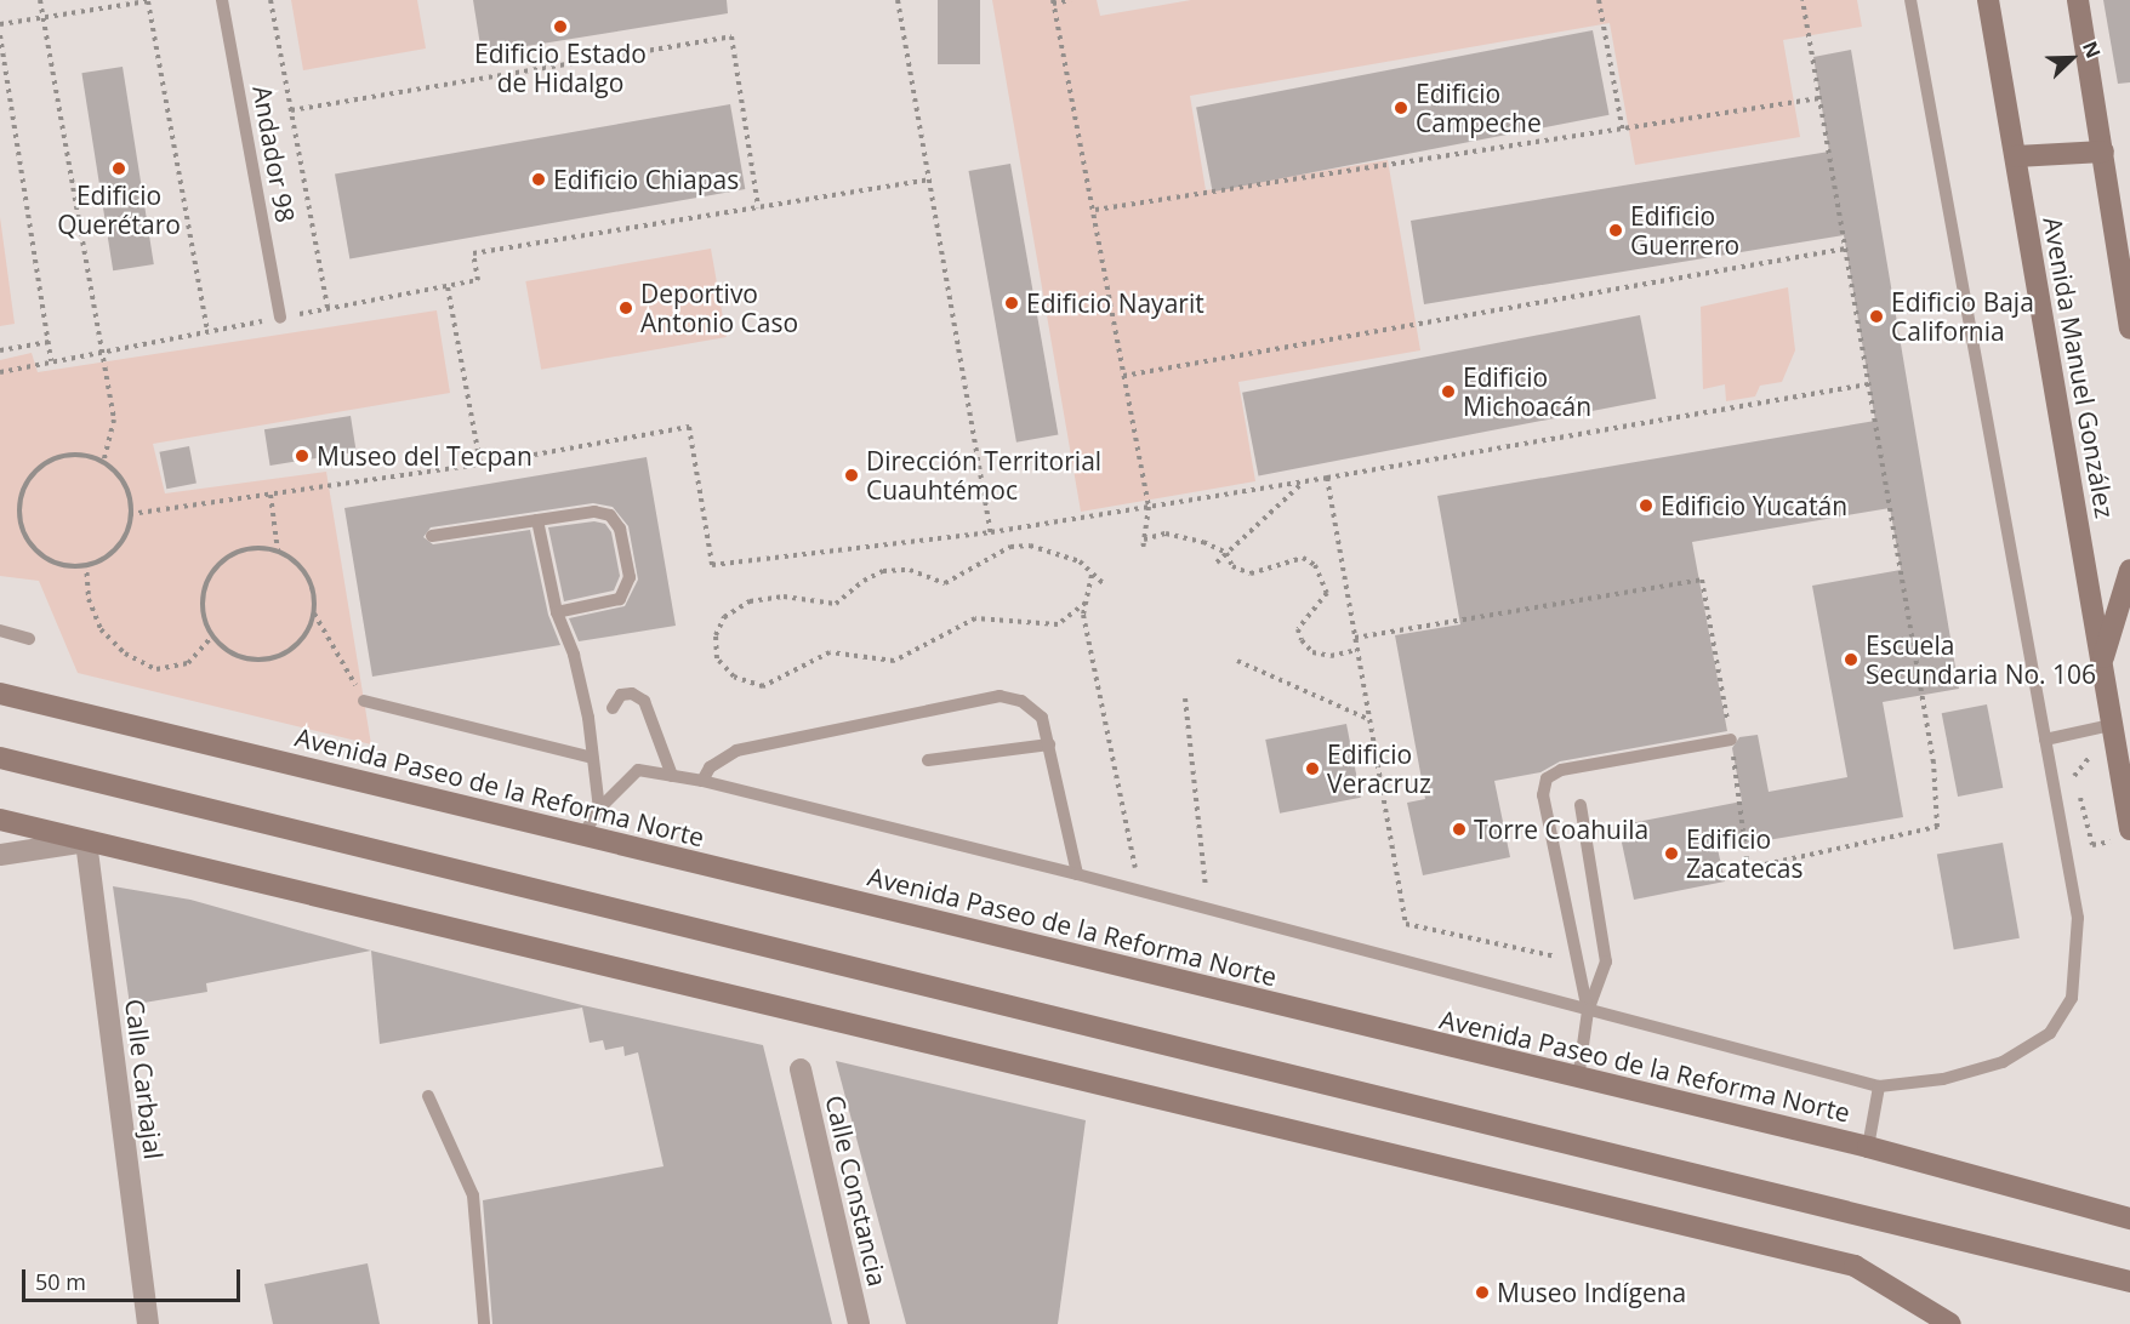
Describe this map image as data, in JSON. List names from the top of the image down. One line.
{"streets":{"main road":["Avenida Manuel González","Avenida Paseo de la Reforma Norte"],"street":["Calle Carbajal","Calle Constancia"],"lane":["Andador 98"]},"places":["Edificio Estado de Hidalgo","Edificio Campeche","Edificio Querétaro","Edificio Chiapas","Edificio Guerrero","Edificio Nayarit","Deportivo Antonio Caso","Edificio Baja California","Edificio Michoacán","Museo del Tecpan","Dirección Territorial Cuauhtémoc","Edificio Yucatán","Escuela Secundaria No. 106","Edificio Veracruz","Torre Coahuila","Edificio Zacatecas","Museo Indígena"],"scale_bar":"50 m","north":"top right"}
